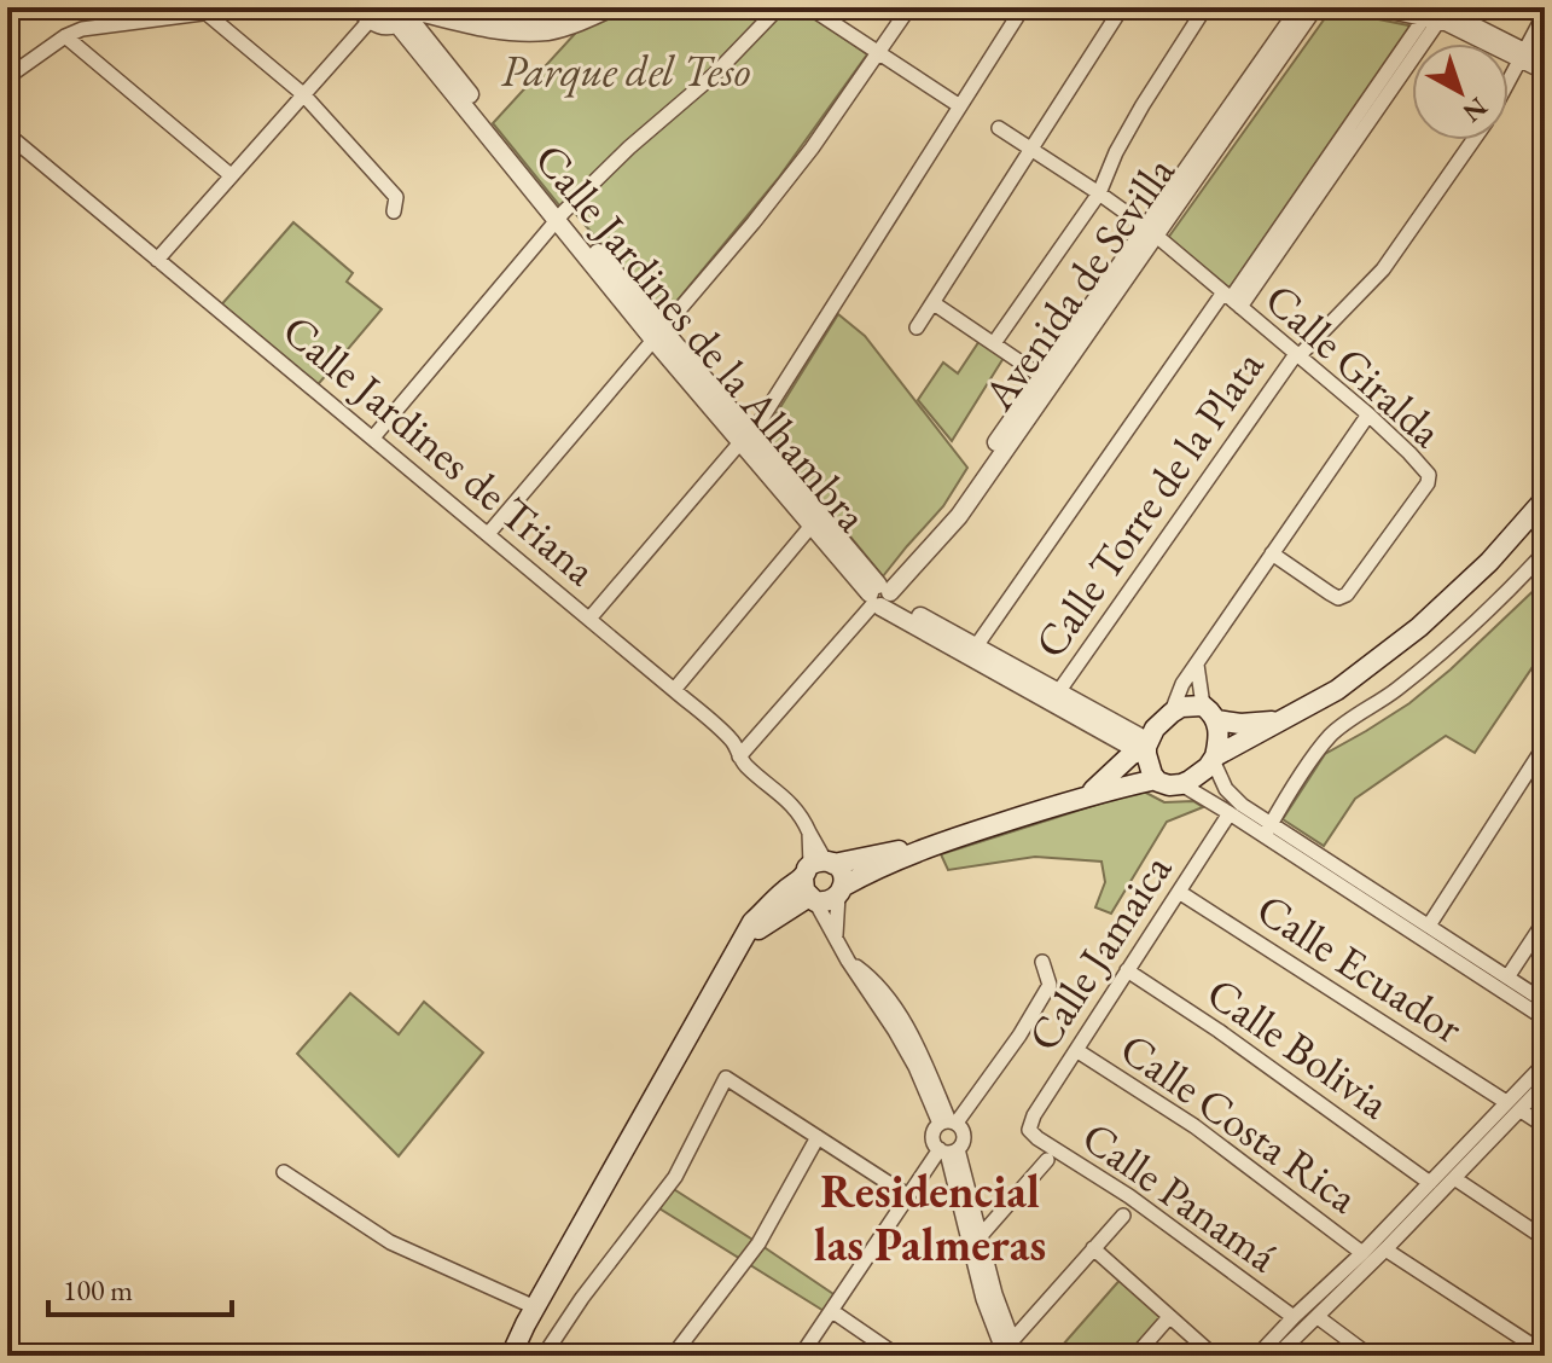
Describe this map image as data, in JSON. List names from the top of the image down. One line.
{"streets":{"street":["Avenida de Sevilla","Calle Jardines de la Alhambra","Calle Giralda","Calle Jardines de Triana","Calle Torre de la Plata","Calle Jamaica","Calle Ecuador","Calle Bolivia","Calle Costa Rica","Calle Panamá"]},"crossings":[["Avenida de Sevilla","Calle Jardines de la Alhambra"],["Avenida de Sevilla","Calle Giralda"],["Calle Jardines de la Alhambra","Calle Torre de la Plata"],["Calle Giralda","Calle Torre de la Plata"],["Calle Jamaica","Calle Ecuador"],["Calle Jamaica","Calle Bolivia"],["Calle Jamaica","Calle Costa Rica"],["Calle Jamaica","Calle Panamá"]],"districts":["Residencial las Palmeras"],"parks":["Parque del Teso"],"scale_bar":"100 m","north":"bottom right"}
